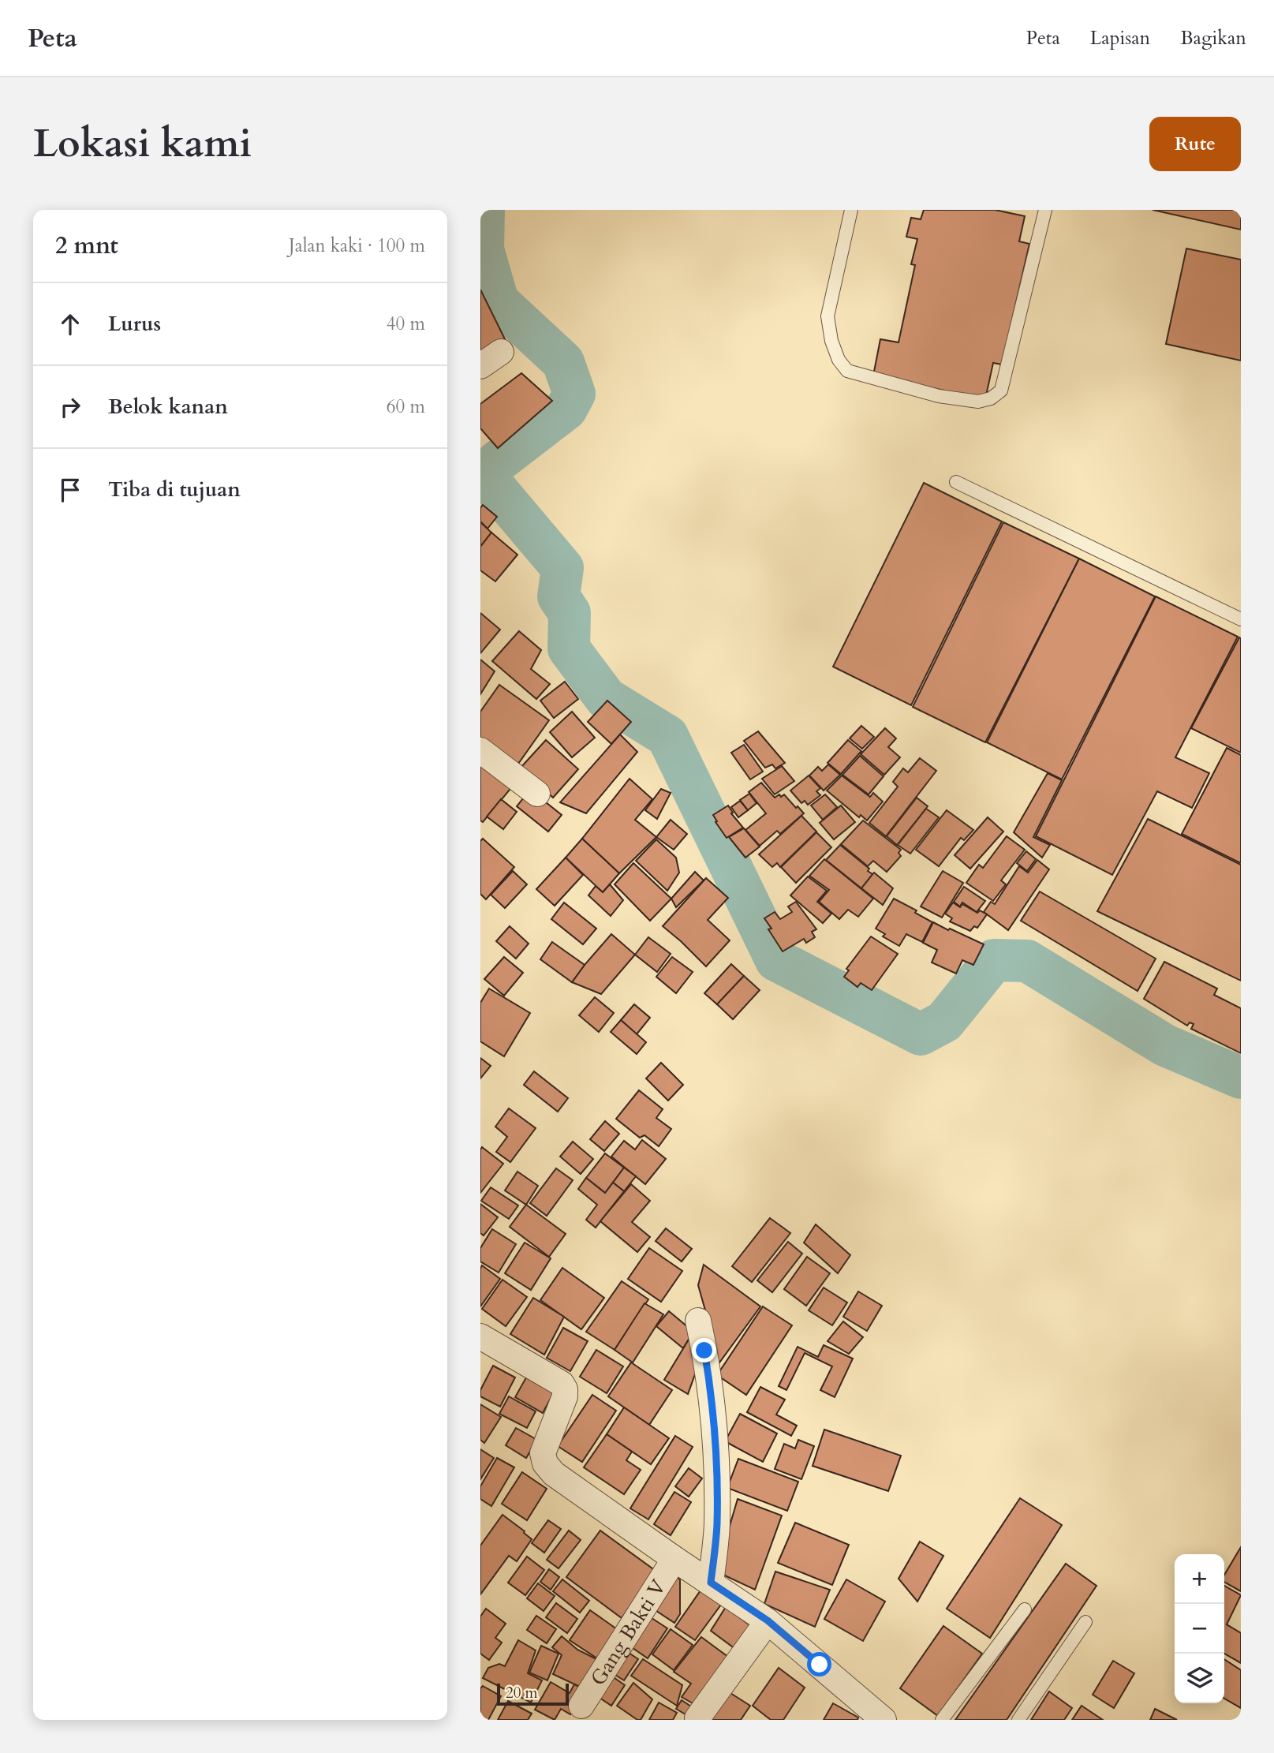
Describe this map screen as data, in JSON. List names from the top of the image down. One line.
{"streets":{"street":["Gang Bakti V"]},"scale_bar":"20 m","page":{"header":"Peta","nav":["Peta","Lapisan","Bagikan"],"buttons":"Rute","title":"Lokasi kami","heading":["2 mnt","Jalan kaki · 100 m"],"list":[["Lurus","40 m"],["Belok kanan","60 m"],"Tiba di tujuan"],"map_buttons":["+","−"],"scale":"20 m"}}
